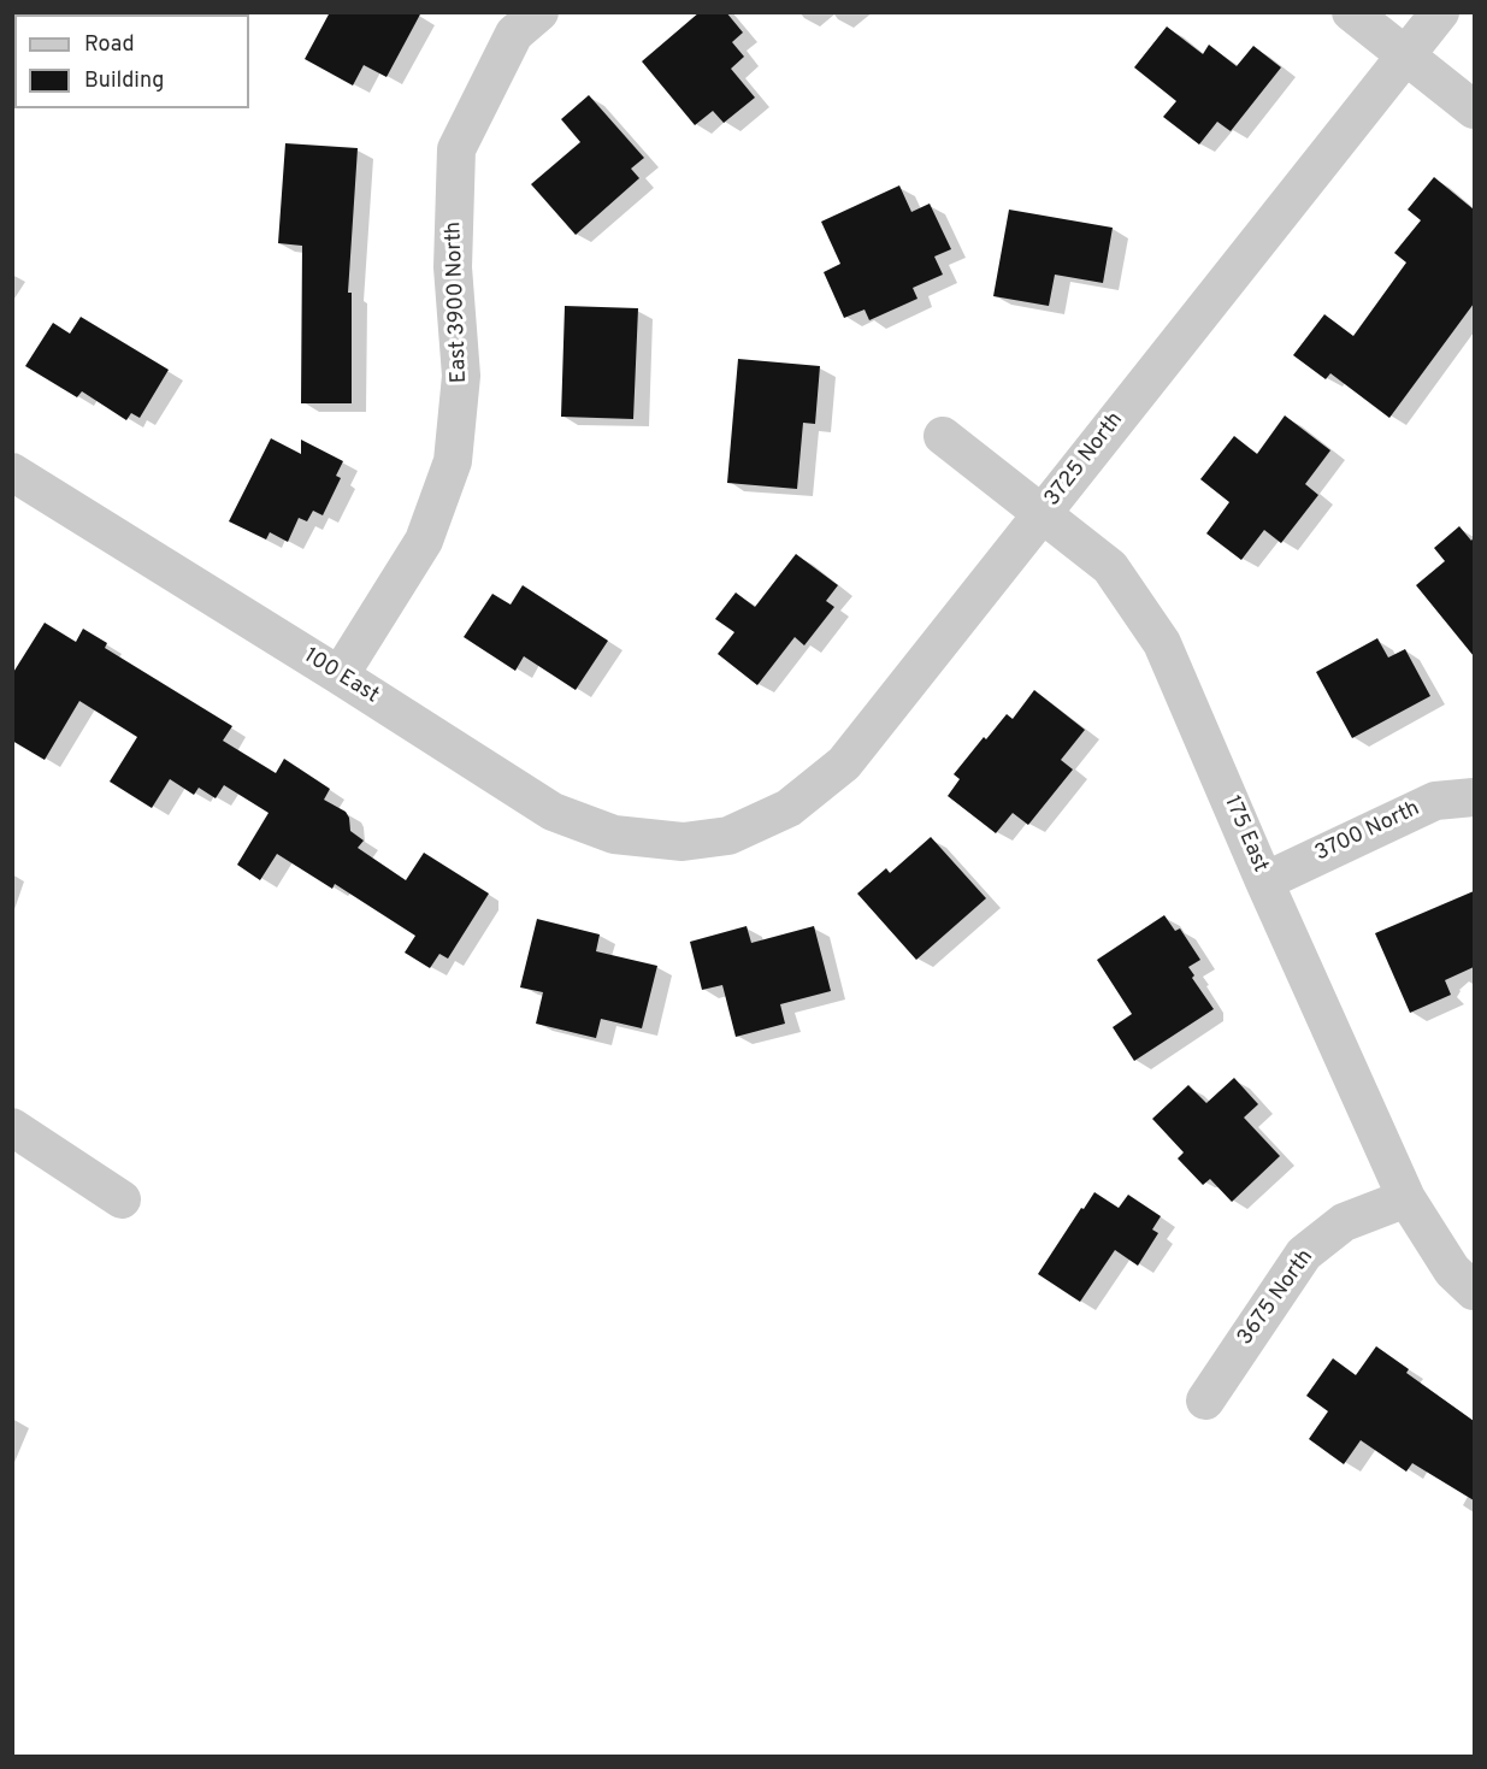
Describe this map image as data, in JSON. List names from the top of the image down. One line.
{"streets":{"street":["East 3900 North","3725 North","100 East","3700 North","175 East","3675 North"]},"crossings":[["East 3900 North","100 East"],["3725 North","100 East"],["3725 North","175 East"],["3700 North","175 East"],["175 East","3675 North"]],"legend":["Road","Building"]}
